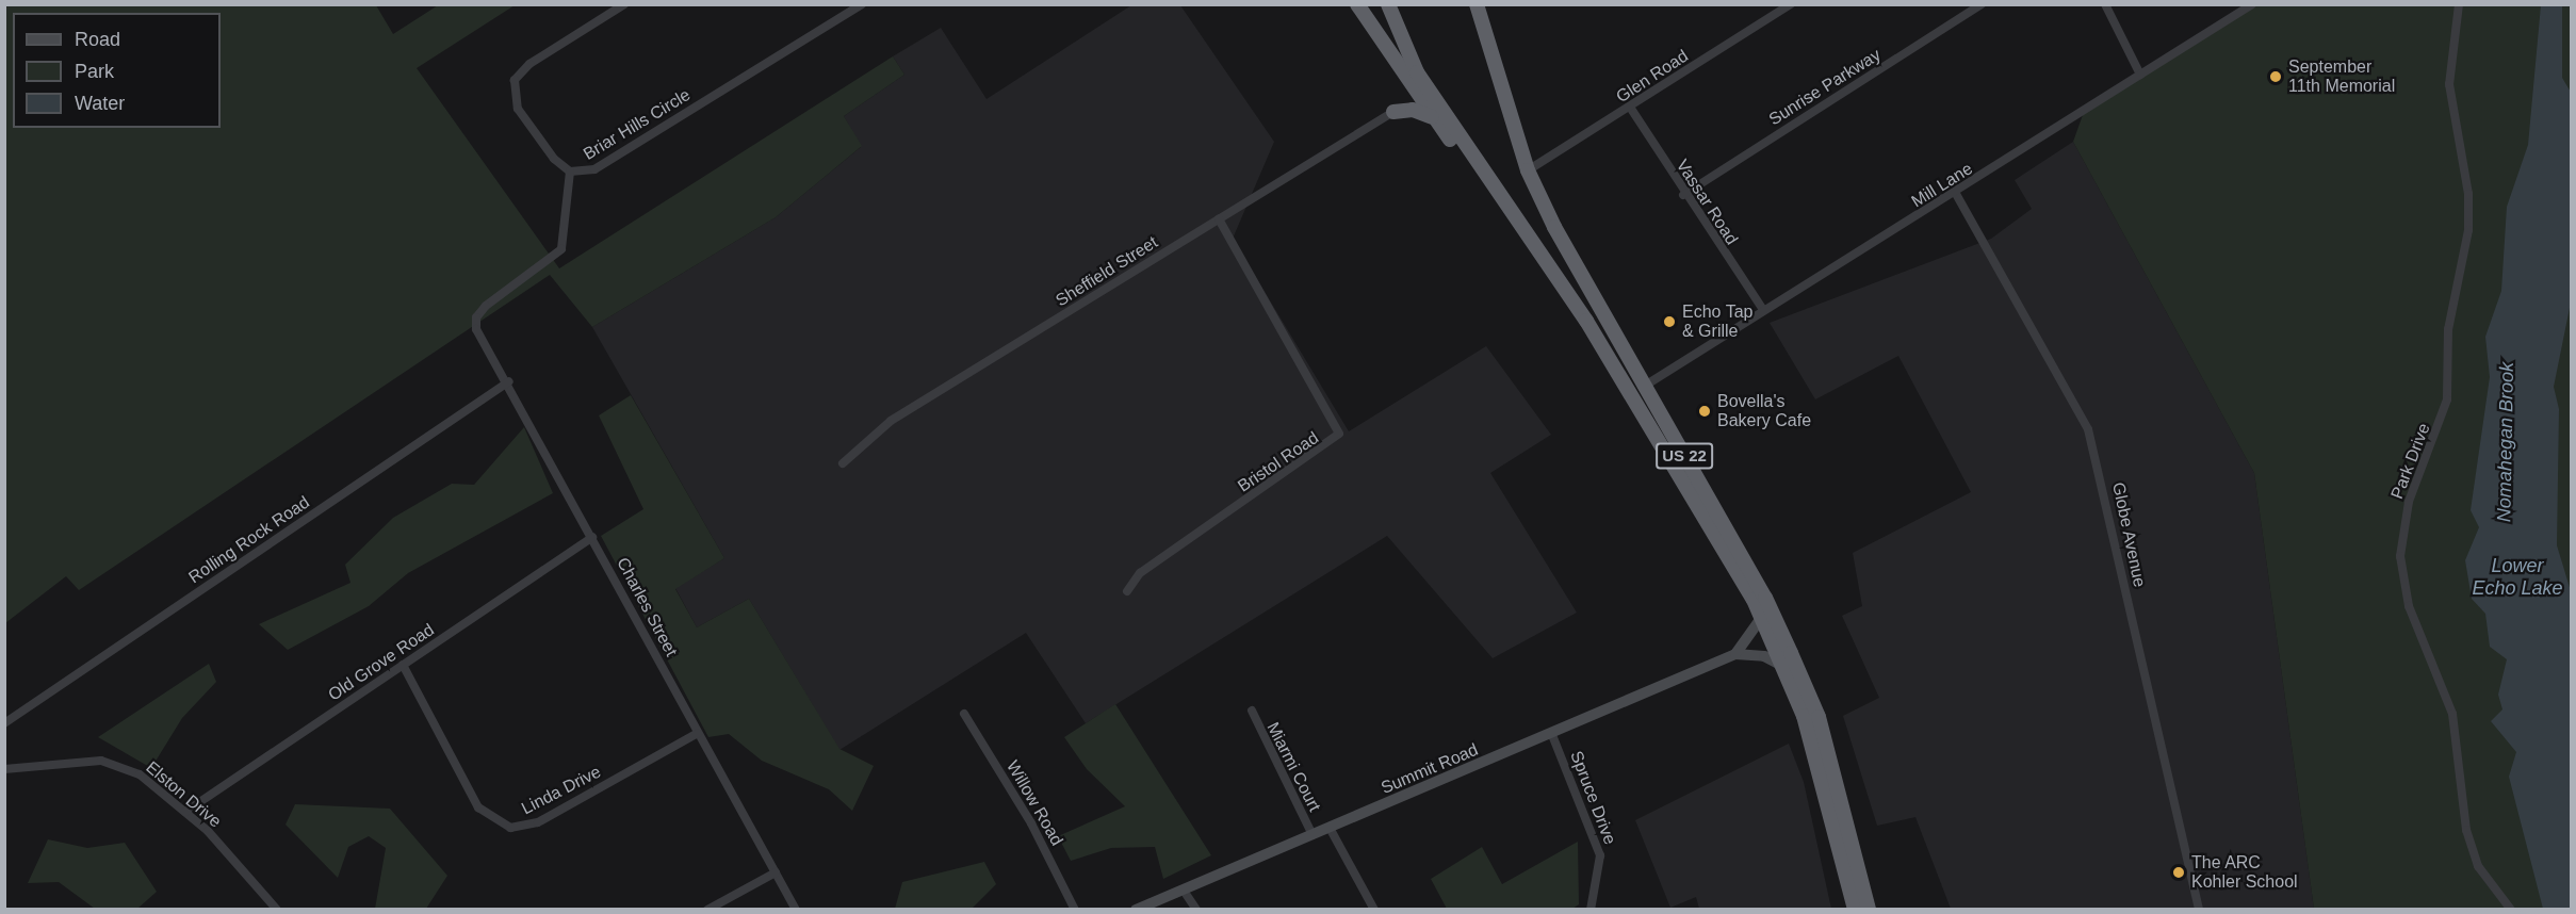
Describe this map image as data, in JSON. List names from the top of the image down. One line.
{"streets":{"highway":["US 22"],"main road":["Summit Road"],"street":["Glen Road","Sunrise Parkway","Briar Hills Circle","Mill Lane","Vassar Road","Sheffield Street","Park Drive","Bristol Road","Globe Avenue","Rolling Rock Road","Charles Street","Old Grove Road","Miarmi Court","Linda Drive","Elston Drive","Spruce Drive","Willow Road"]},"crossings":[["Glen Road","Vassar Road"],["Glen Road","US 22"],["Sunrise Parkway","Vassar Road"],["Briar Hills Circle","Charles Street"],["Mill Lane","Vassar Road"],["Mill Lane","US 22"],["Mill Lane","Globe Avenue"],["Sheffield Street","Bristol Road"],["Rolling Rock Road","Charles Street"],["Charles Street","Old Grove Road"],["Charles Street","Linda Drive"],["Old Grove Road","Linda Drive"],["Old Grove Road","Elston Drive"],["Miarmi Court","Summit Road"],["Summit Road","Spruce Drive"]],"water":["Nomahegan Brook","Lower Echo Lake"],"places":["September 11th Memorial","Echo Tap & Grille","Bovella's Bakery Cafe","The ARC Kohler School"],"legend":["Road","Park","Water"]}
